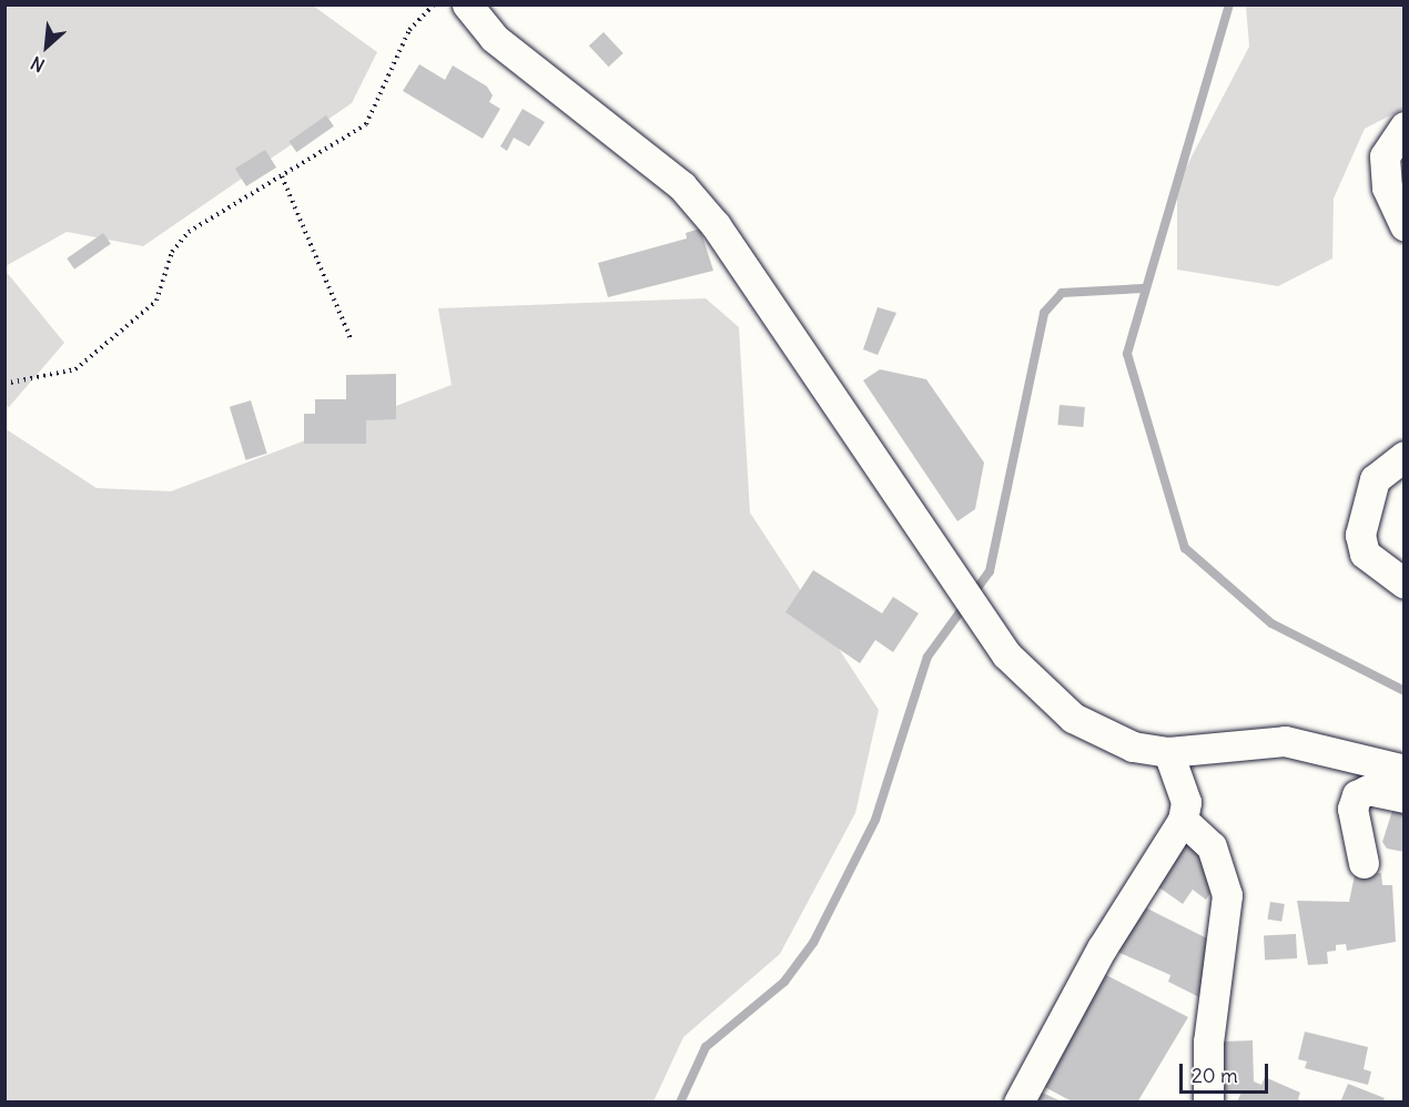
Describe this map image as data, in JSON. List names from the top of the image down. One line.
{"scale_bar":"20 m","north":"bottom left"}
